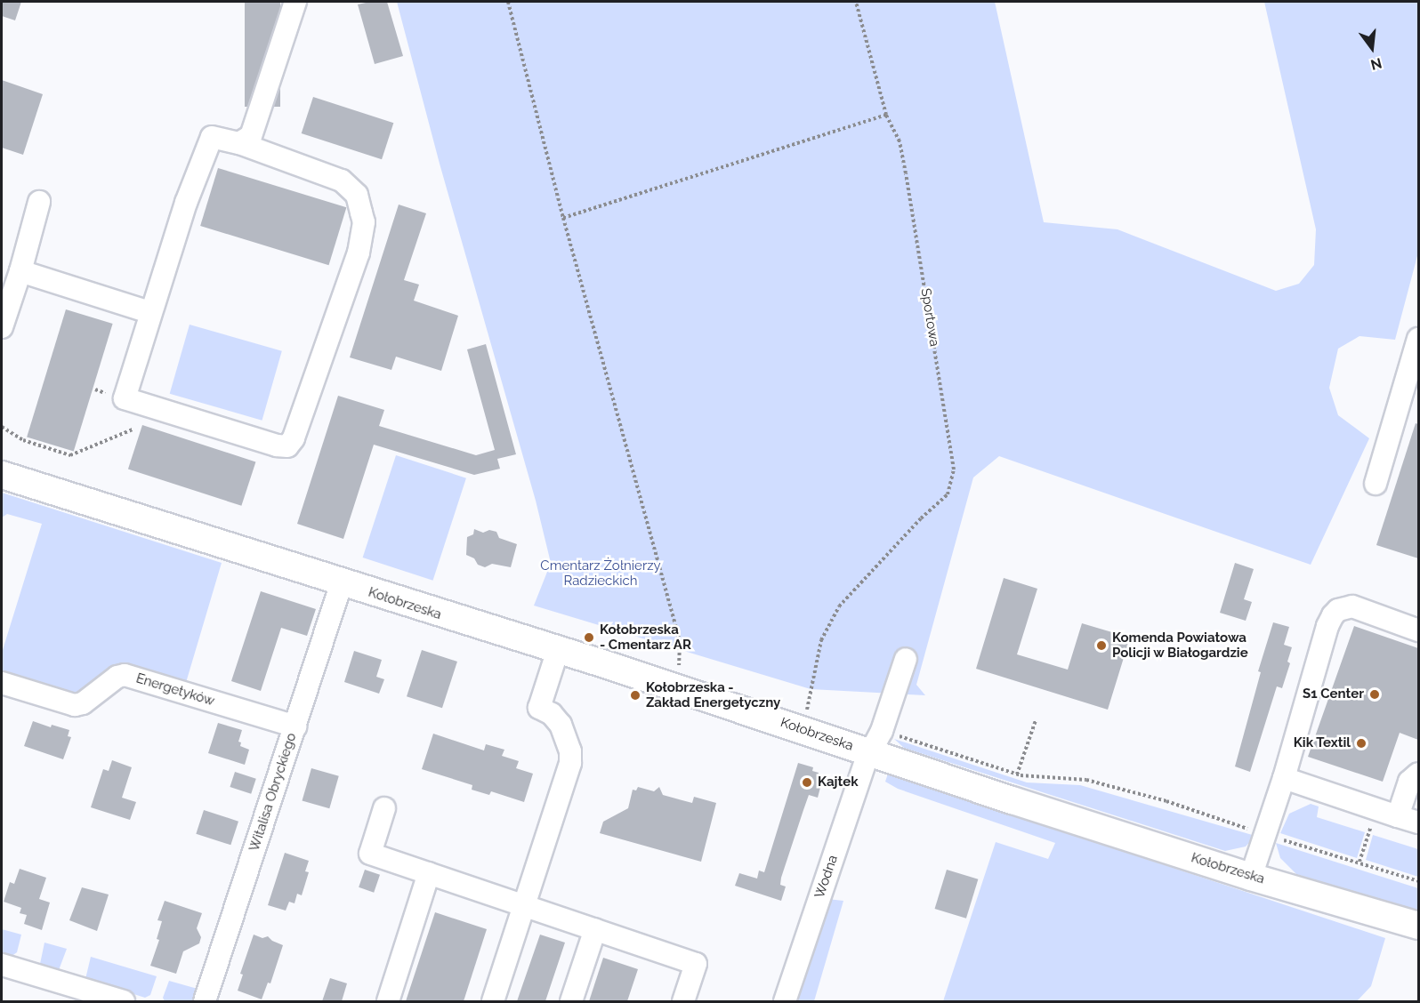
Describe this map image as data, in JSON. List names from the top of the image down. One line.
{"streets":{"main road":["Kołobrzeska"],"street":["Energetyków","Witalisa Obryckiego","Wodna"],"path":["Sportowa"]},"crossings":[["Sportowa","Kołobrzeska"],["Kołobrzeska","Witalisa Obryckiego"],["Kołobrzeska","Wodna"],["Energetyków","Witalisa Obryckiego"]],"parks":["Cmentarz Żołnierzy Radzieckich"],"places":["Kołobrzeska - Cmentarz AR","Komenda Powiatowa Policji w Białogardzie","S1 Center","Kołobrzeska - Zakład Energetyczny","Kik Textil","Kajtek"],"north":"bottom"}
